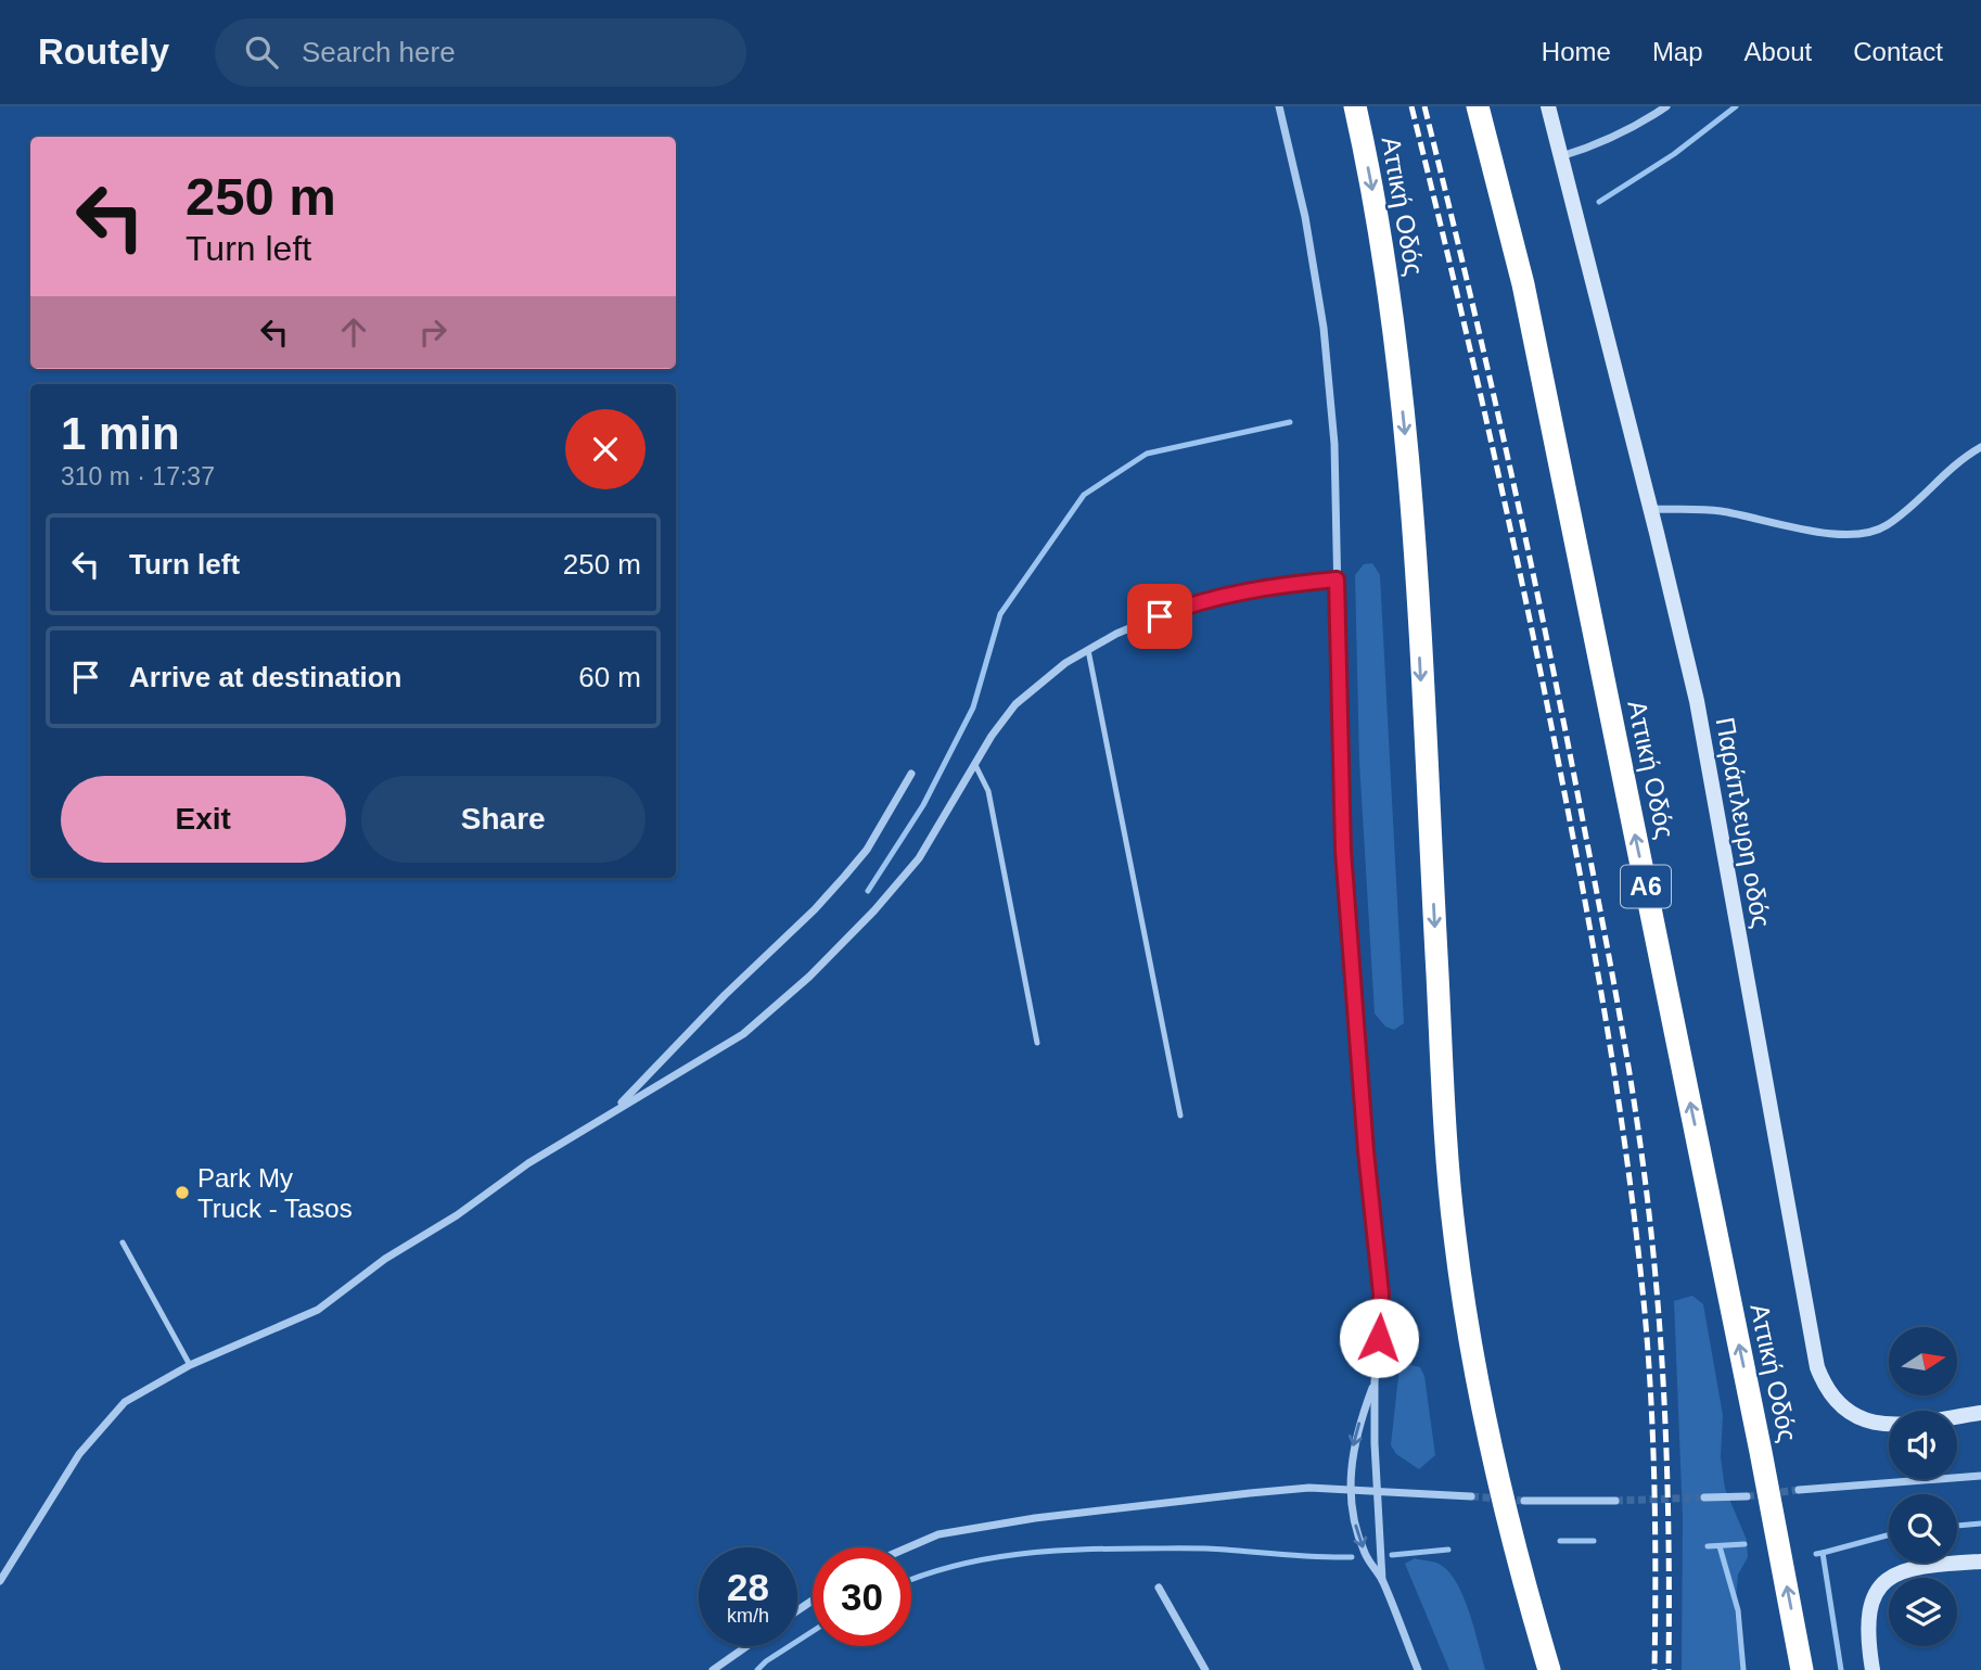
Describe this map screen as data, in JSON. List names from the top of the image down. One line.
{"streets":{"highway":["Αττική Οδός","Α6"],"street":["Παράπλευρη οδός"]},"places":["Park My Truck - Tasos"],"north":"right","page":{"header":"Routely","search":"Search here","nav":["Home","Map","About","Contact"],"turn":["250 m","Turn left"],"heading":["1 min","310 m · 17:37"],"list":[{"name":"Turn left","value":"250 m"},{"name":"Arrive at destination","value":"60 m"}],"buttons":["Exit","Share"],"speed":"28 km/h","limit":"30"}}
